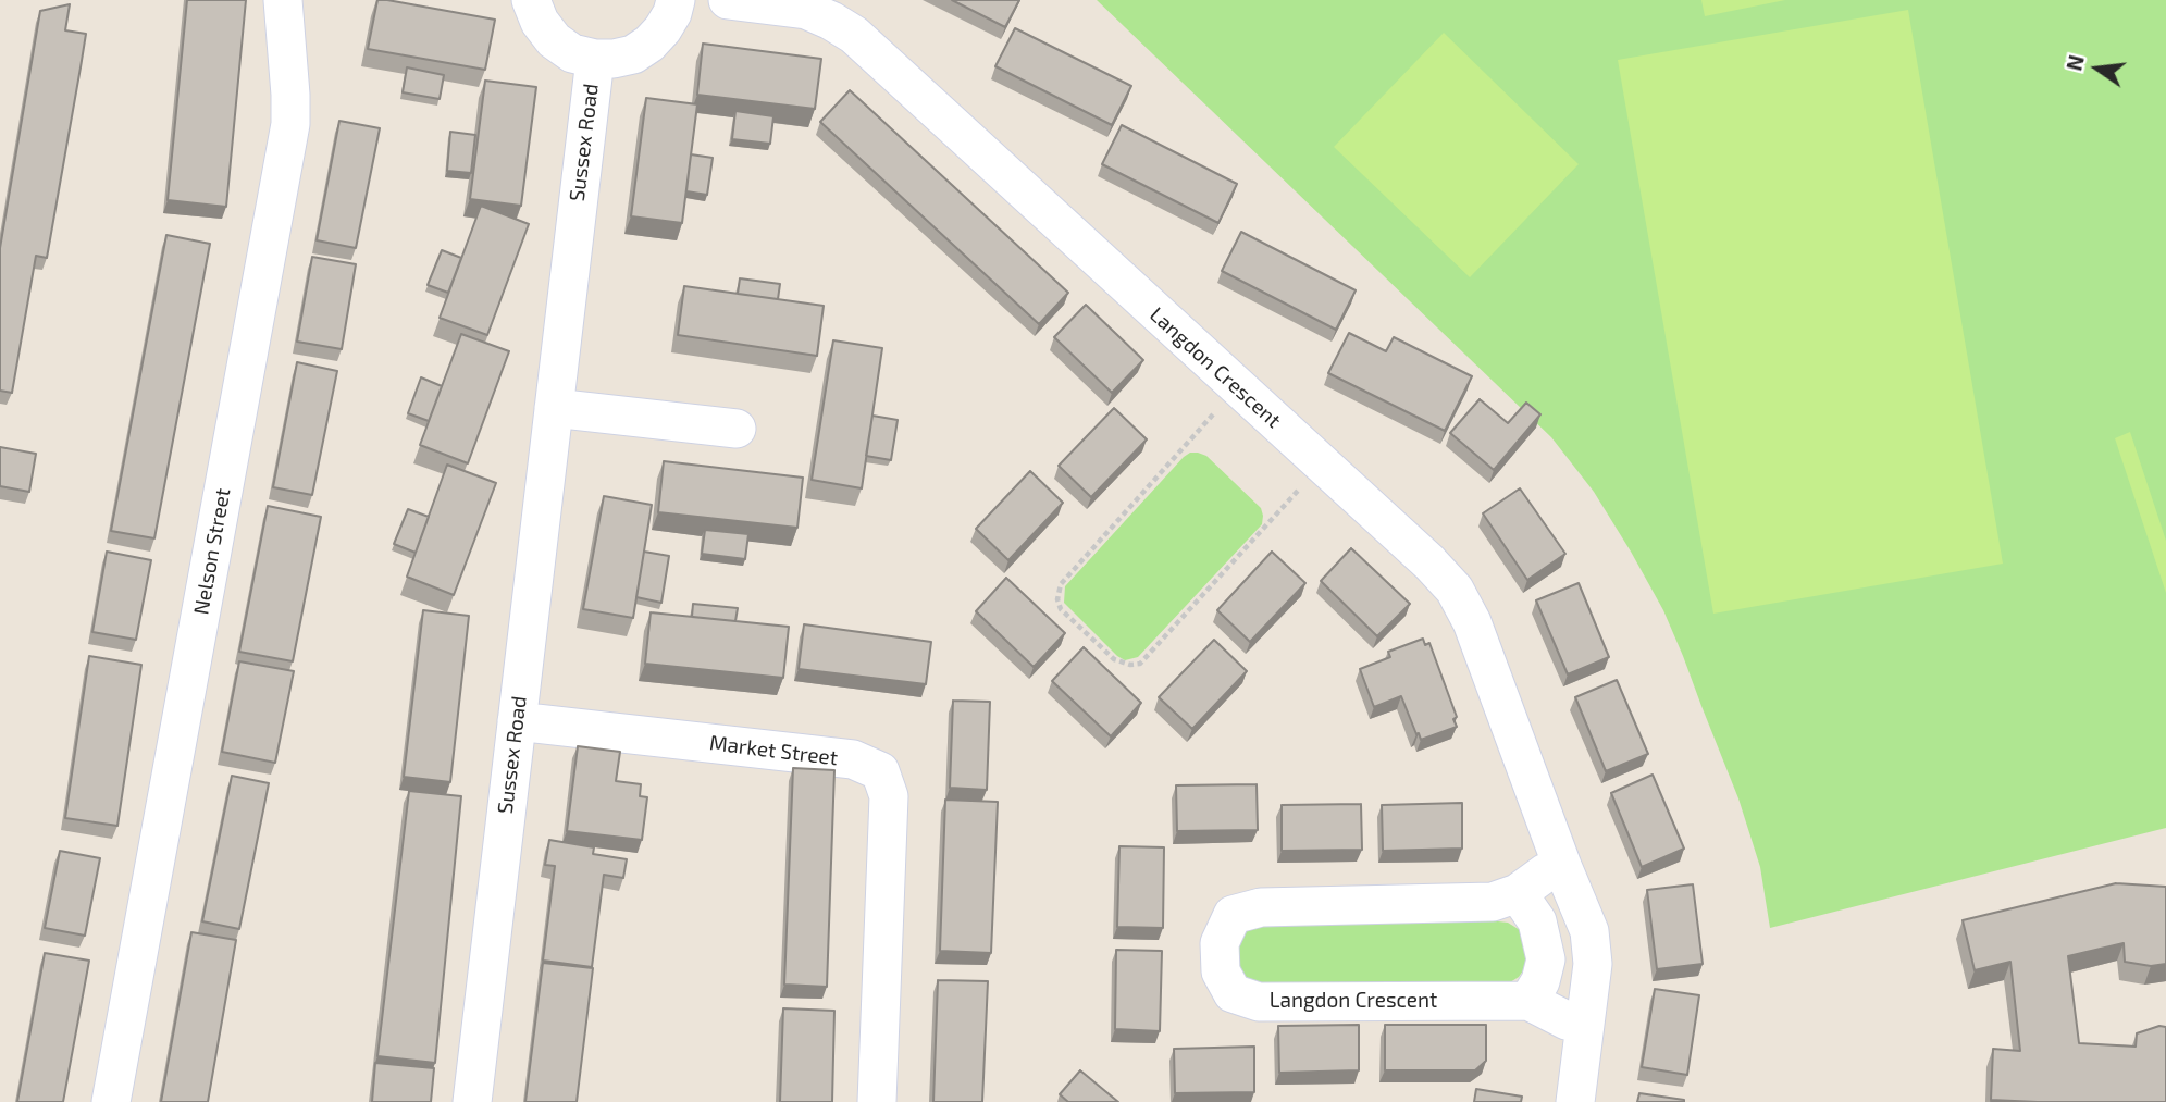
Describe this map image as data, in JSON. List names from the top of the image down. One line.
{"streets":{"street":["Sussex Road","Langdon Crescent","Nelson Street","Market Street"]},"crossings":[["Sussex Road","Market Street"]],"north":"left"}
